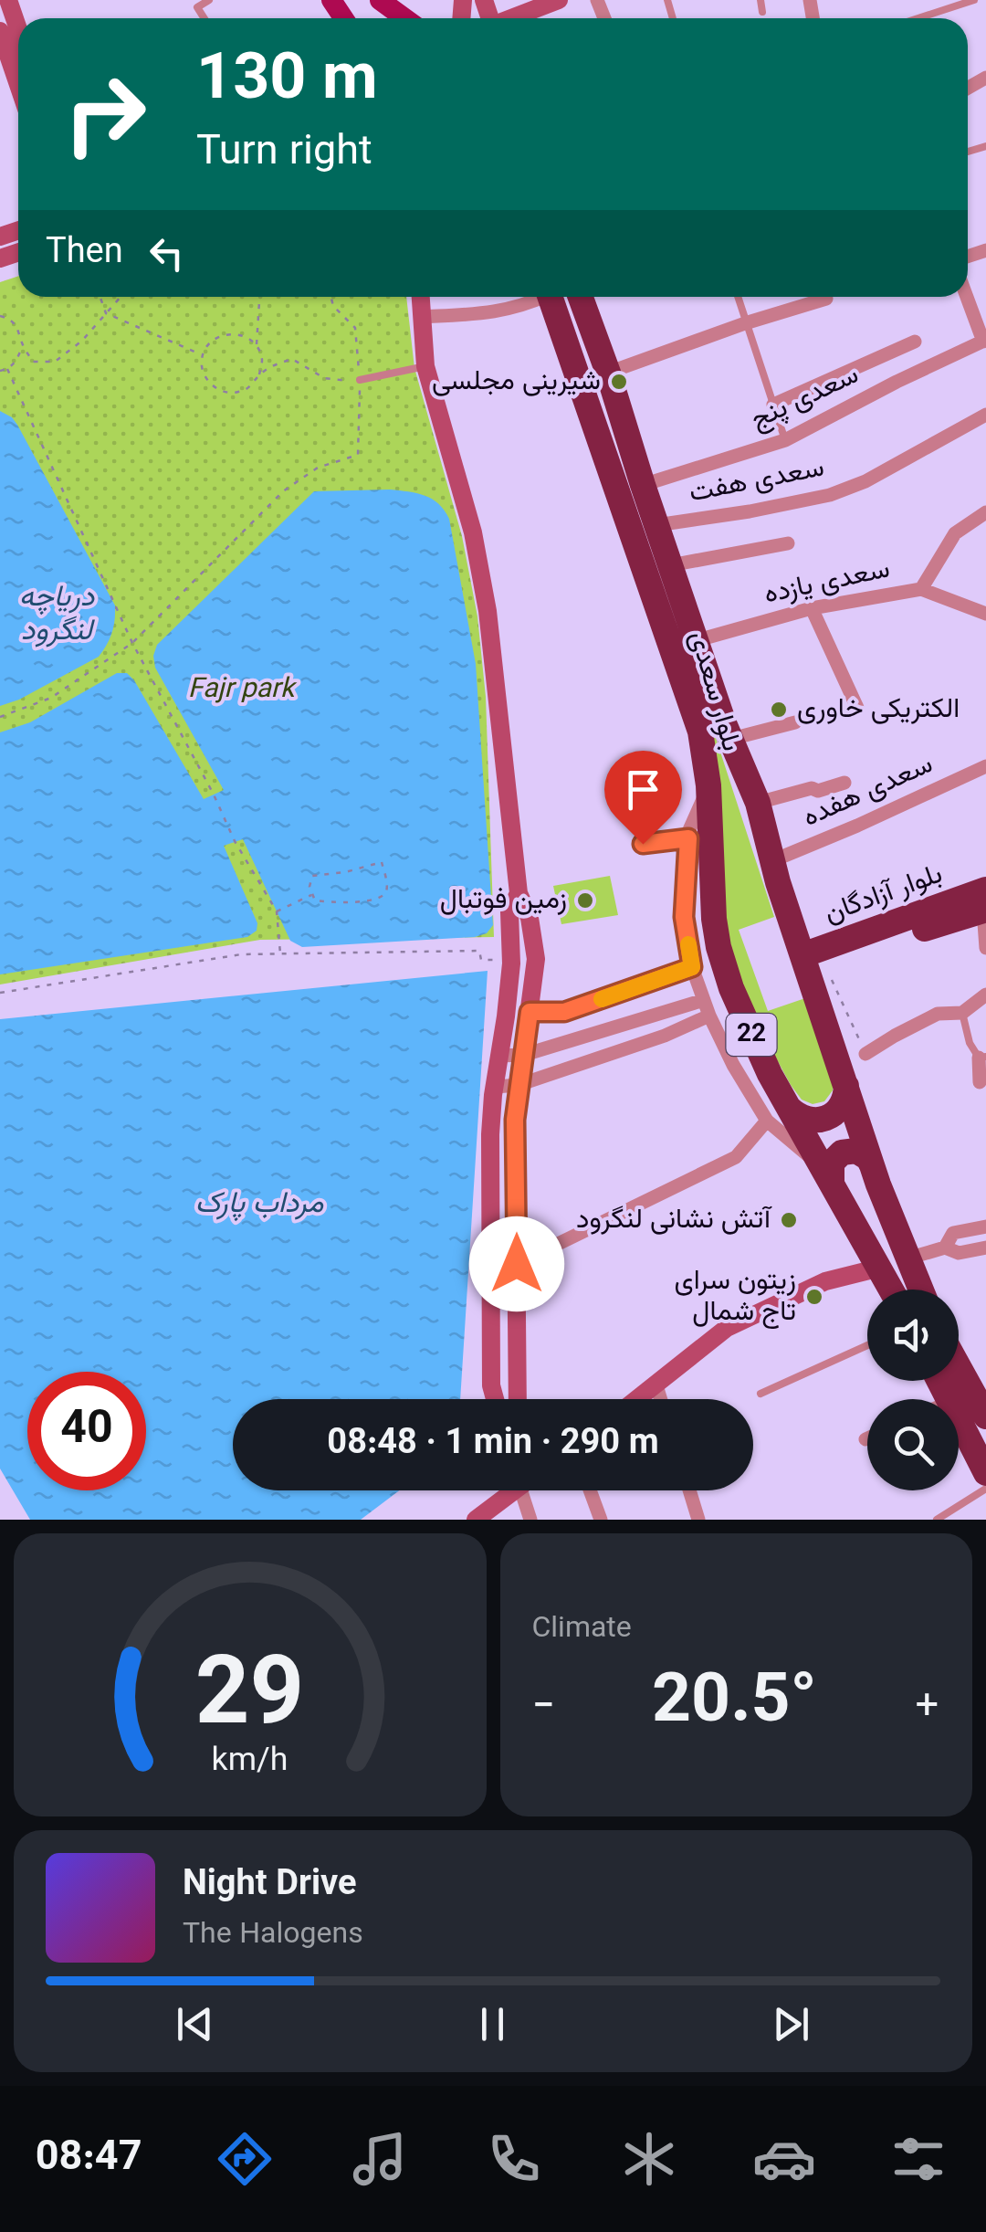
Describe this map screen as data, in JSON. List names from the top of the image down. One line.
{"streets":{"highway":["بلوار سعدی","بلوار آزادگان","22"],"street":["سعدی پنج","سعدی هفت","سعدی یازده","سعدی هفده"]},"crossings":[["سعدی پنج","بلوار سعدی"],["سعدی هفت","بلوار سعدی"],["سعدی یازده","بلوار سعدی"],["بلوار سعدی","سعدی هفده"],["بلوار سعدی","بلوار آزادگان"]],"water":["دریاچه لنگرود","مرداب پارک"],"parks":["Fajr park"],"places":["شیرینی مجلسی","الکتریکی خاوری","زمین فوتبال","آتش نشانی لنگرود","زیتون سرای تاج شمال"],"page":{"turn":["130 m","Turn right"],"then":"Then","limit":"40","trip":"08:48 · 1 min · 290 m","tile":"Climate","heat":["−","20.5°","+"],"song":["Night Drive","The Halogens"],"tabs":"08:47","gauge":["29","km/h"]}}
